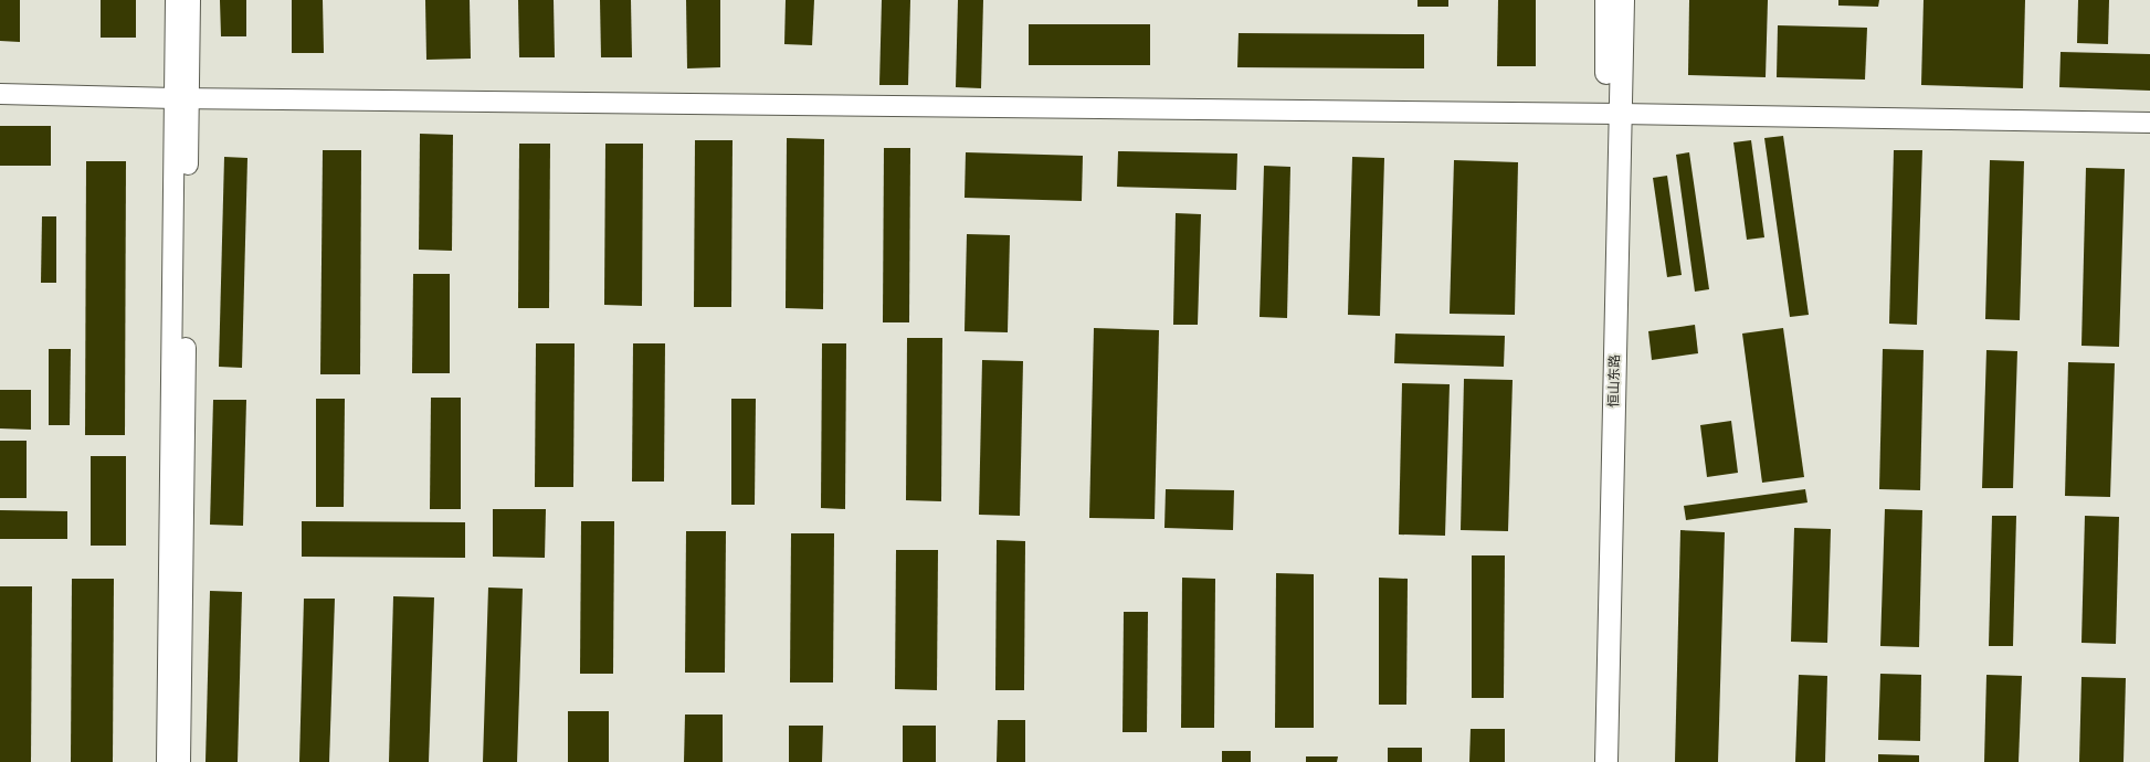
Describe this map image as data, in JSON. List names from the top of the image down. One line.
{"streets":{"main road":["恒山东路"]}}
